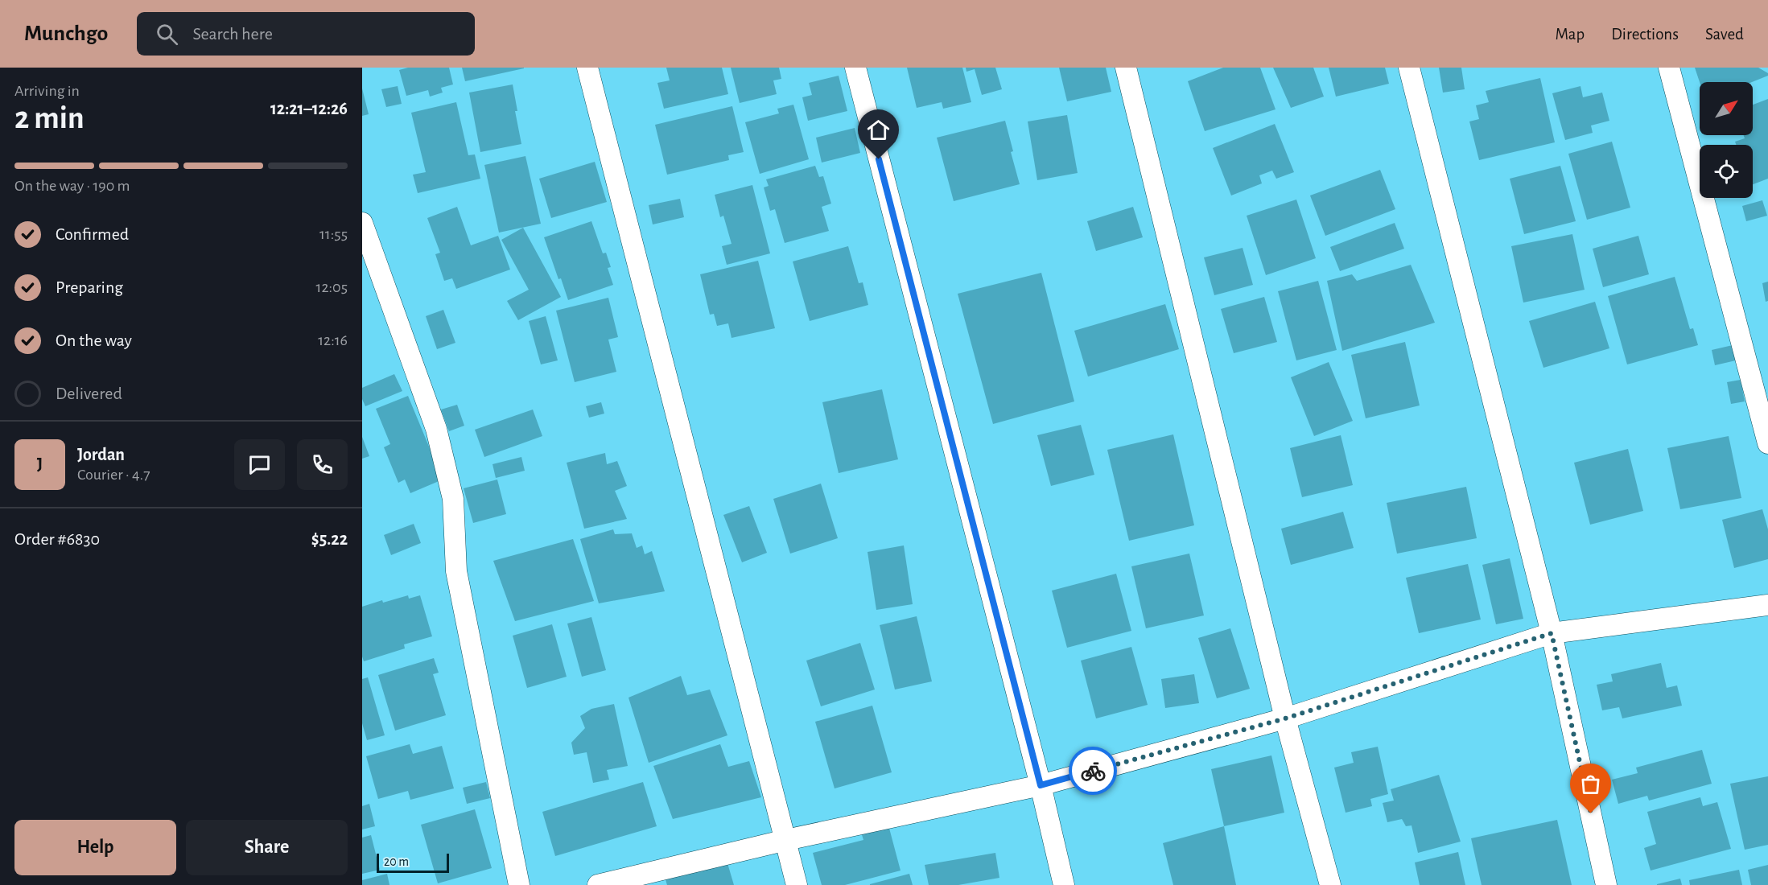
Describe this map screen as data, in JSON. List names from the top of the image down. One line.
{"scale_bar":"20 m","north":"top right","page":{"header":"Munchgo","search":"Search here","nav":["Map","Directions","Saved"],"heading":["2 min","Arriving in","12:21–12:26"],"panel":["Jordan","Courier · 4.7","Order #6830","$5.22"],"bar":"On the way · 190 m","list":[["Confirmed","11:55"],["Preparing","12:05"],["On the way","12:16"],"Delivered"],"round":"J","buttons":["Help","Share"],"scale":"20 m"}}
